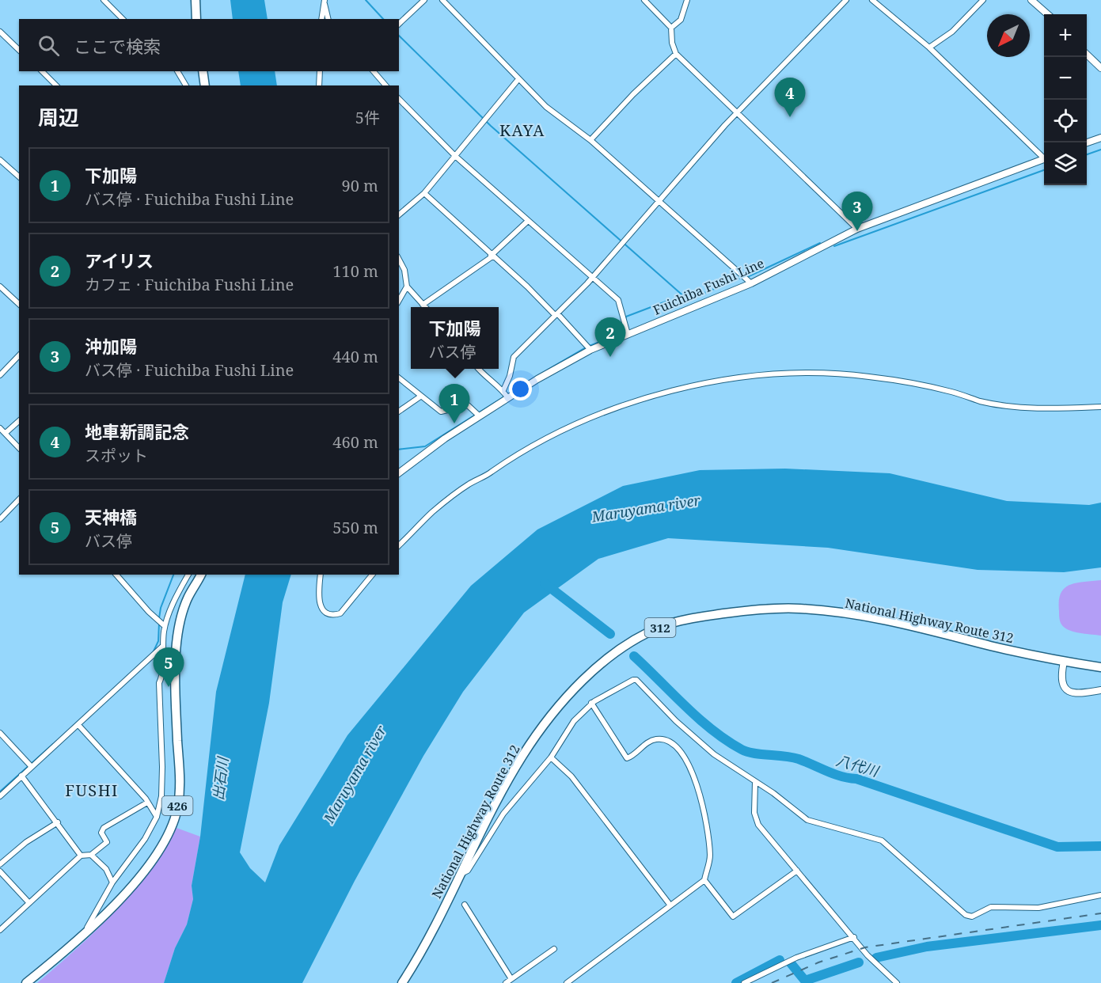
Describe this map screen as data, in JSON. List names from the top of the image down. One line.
{"streets":{"highway":["National Highway Route 312","312","426"],"main road":["Fuichiba Fushi Line"]},"districts":["KAYA","FUSHI"],"water":["Maruyama river","八代川","出石川"],"north":"bottom left","page":{"map_buttons":["+","−"],"search":"ここで検索","pins":["4","3","2","1","5"],"heading":["周辺","5件"],"list":[{"mark":"1","name":"下加陽","note":"バス停 · Fuichiba Fushi Line","value":"90 m"},{"mark":"2","name":"アイリス","note":"カフェ · Fuichiba Fushi Line","value":"110 m"},{"mark":"3","name":"沖加陽","note":"バス停 · Fuichiba Fushi Line","value":"440 m"},{"mark":"4","name":"地車新調記念","note":"スポット","value":"460 m"},{"mark":"5","name":"天神橋","note":"バス停","value":"550 m"}],"popup":["下加陽","バス停"]}}
